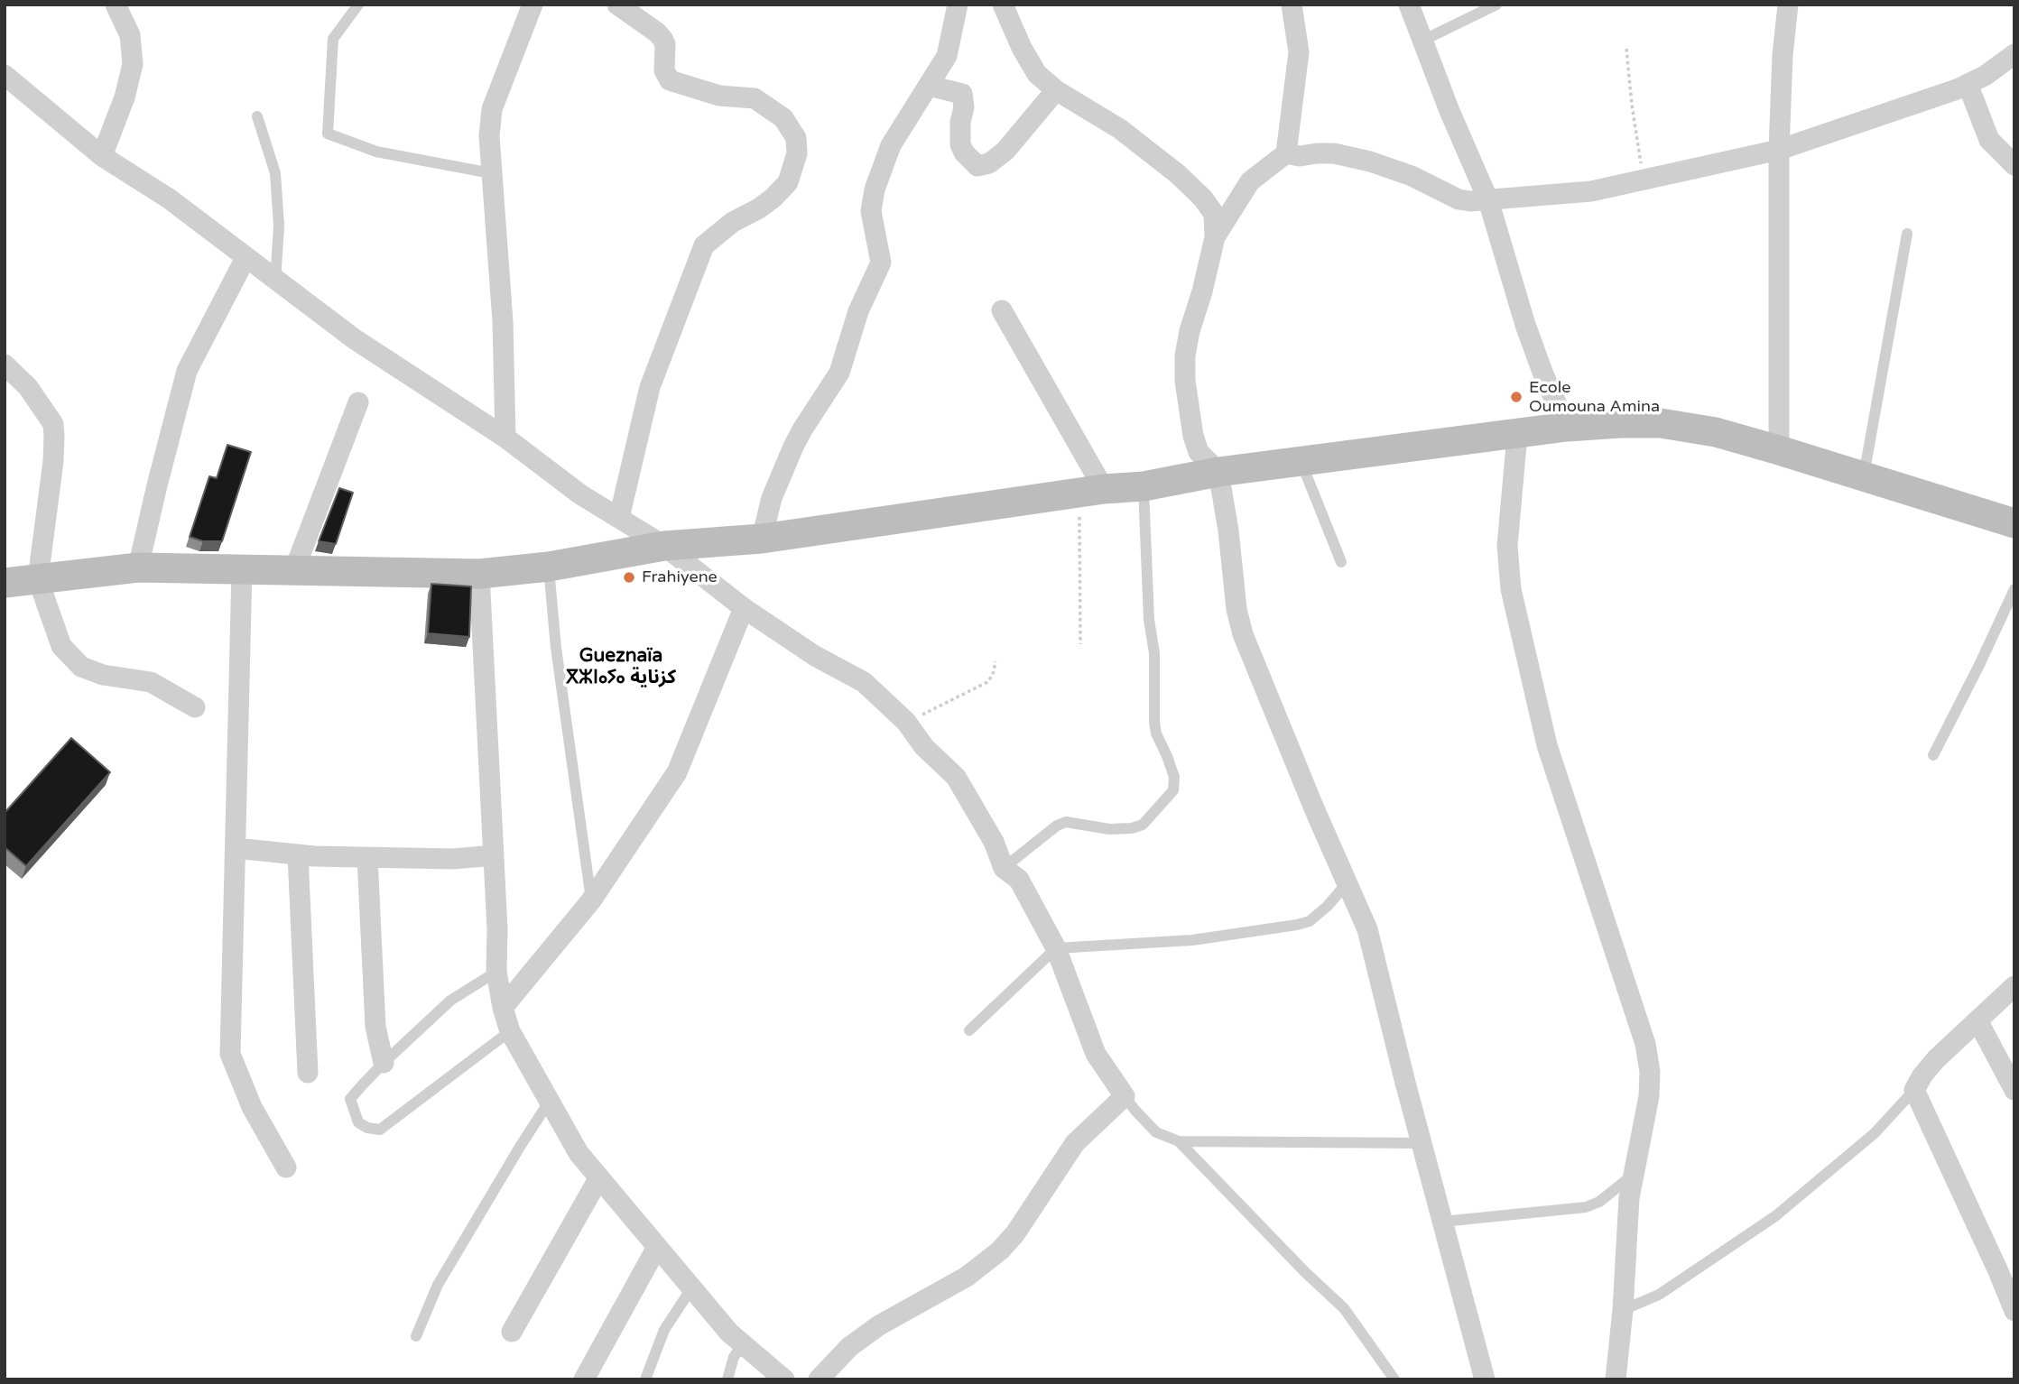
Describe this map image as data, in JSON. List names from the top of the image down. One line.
{"districts":["Gueznaïa ⴳⵣⵏⴰⵢⴰ كزناية"],"places":["Ecole Oumouna Amina","Frahiyene"]}
